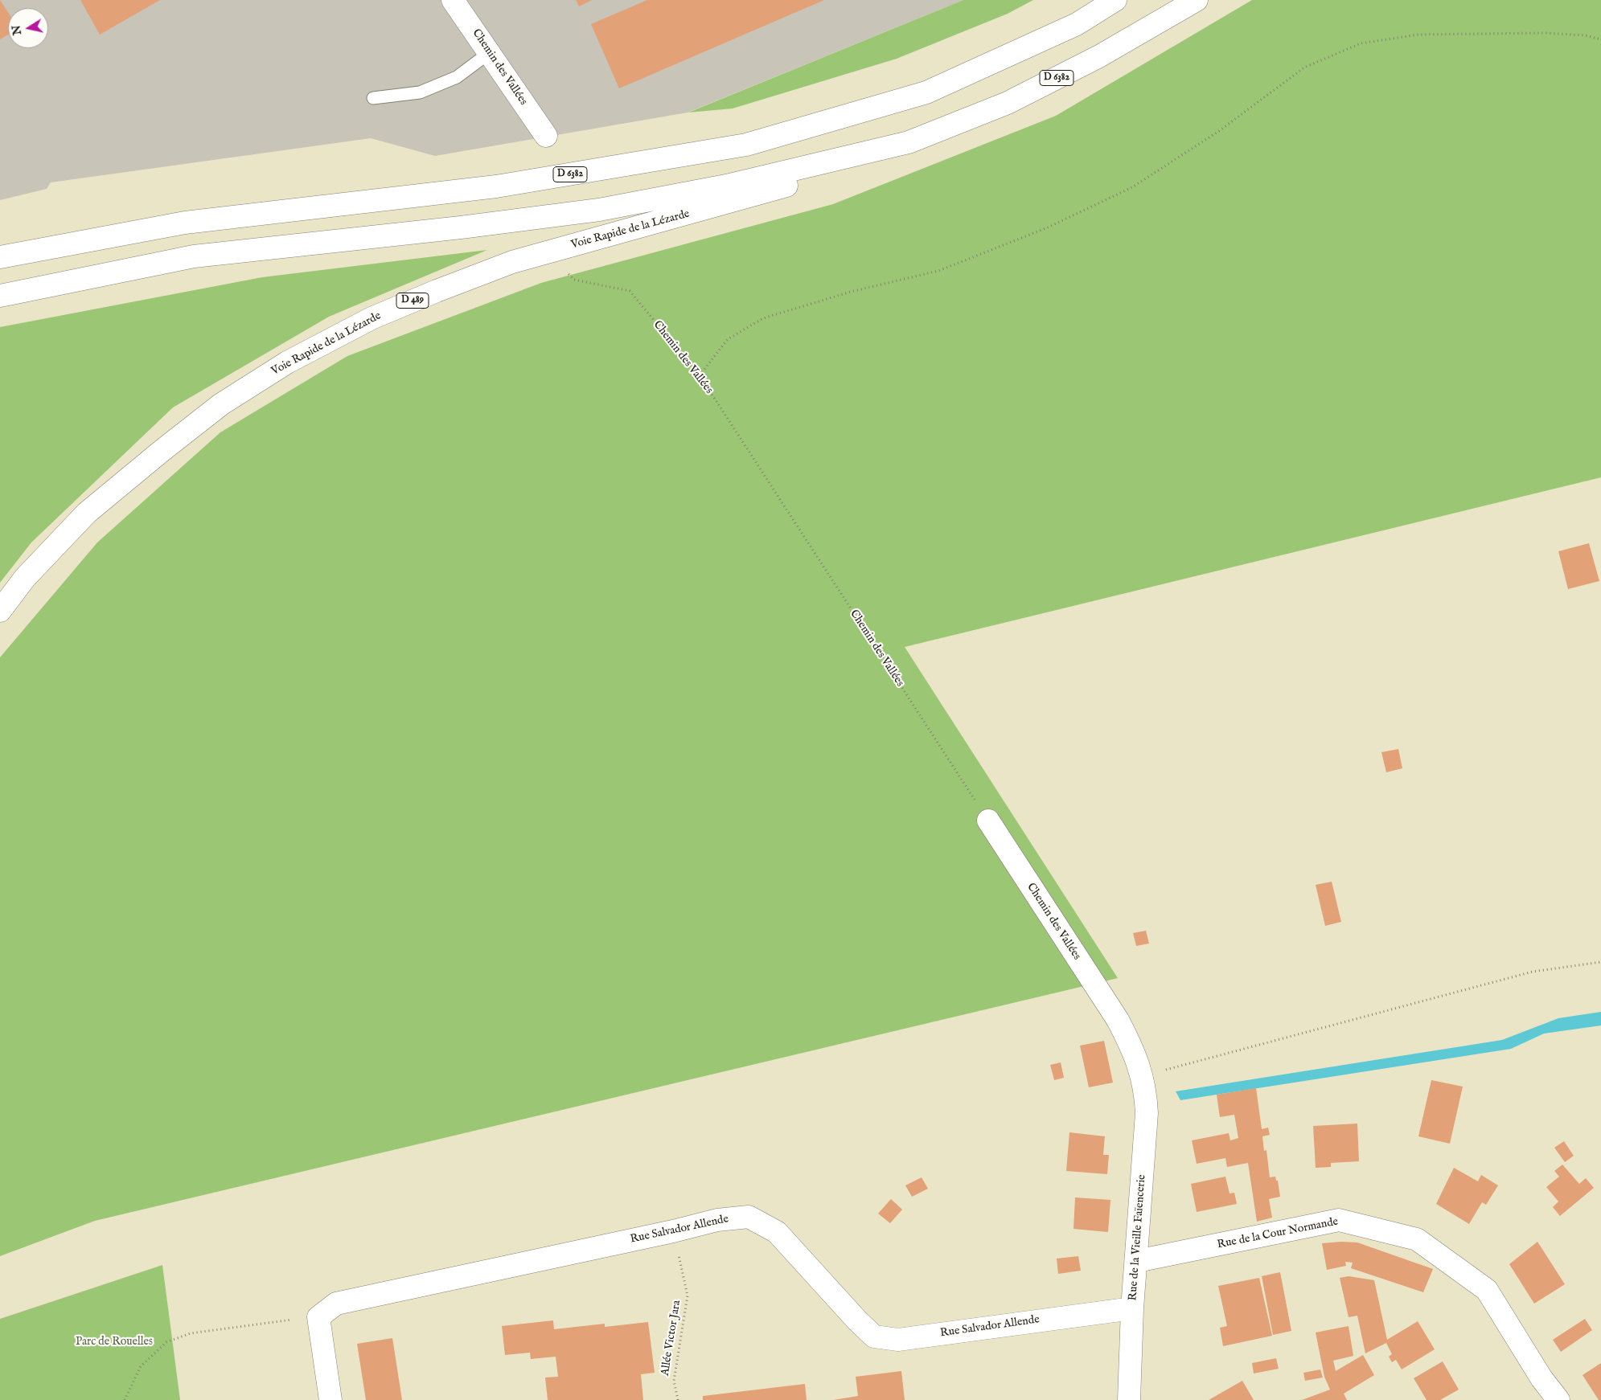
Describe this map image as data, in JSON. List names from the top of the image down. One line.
{"streets":{"main road":["Chemin des Vallées","D 6382","Voie Rapide de la Lézarde","D 489","Rue Salvador Allende","Rue de la Cour Normande","Rue de la Vieille Faïencerie"],"path":["Allée Victor Jara"]},"crossings":[["Chemin des Vallées","Rue de la Vieille Faïencerie"],["D 6382","Voie Rapide de la Lézarde"],["Rue Salvador Allende","Rue de la Vieille Faïencerie"],["Rue Salvador Allende","Allée Victor Jara"],["Rue de la Cour Normande","Rue de la Vieille Faïencerie"]],"parks":["Parc de Rouelles"],"north":"left"}
